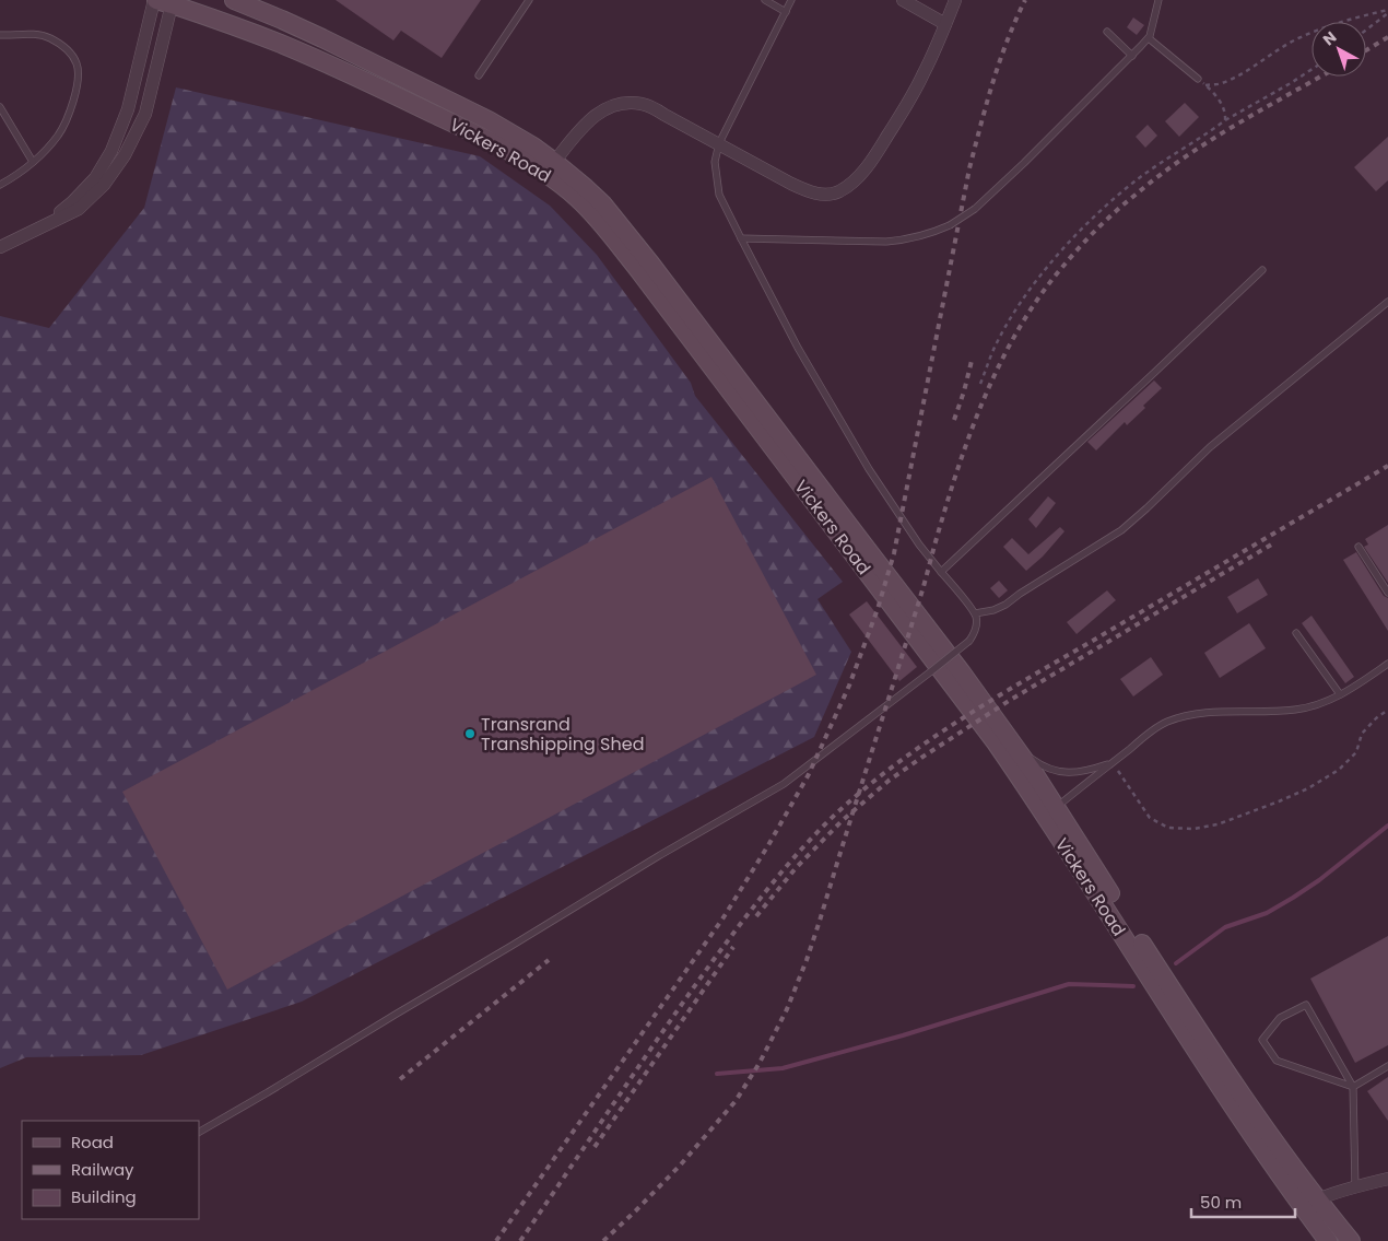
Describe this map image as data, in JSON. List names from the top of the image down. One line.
{"streets":{"main road":["Vickers Road"]},"places":["Transrand Transhipping Shed"],"legend":["Road","Railway","Building"],"scale_bar":"50 m","north":"top left"}
